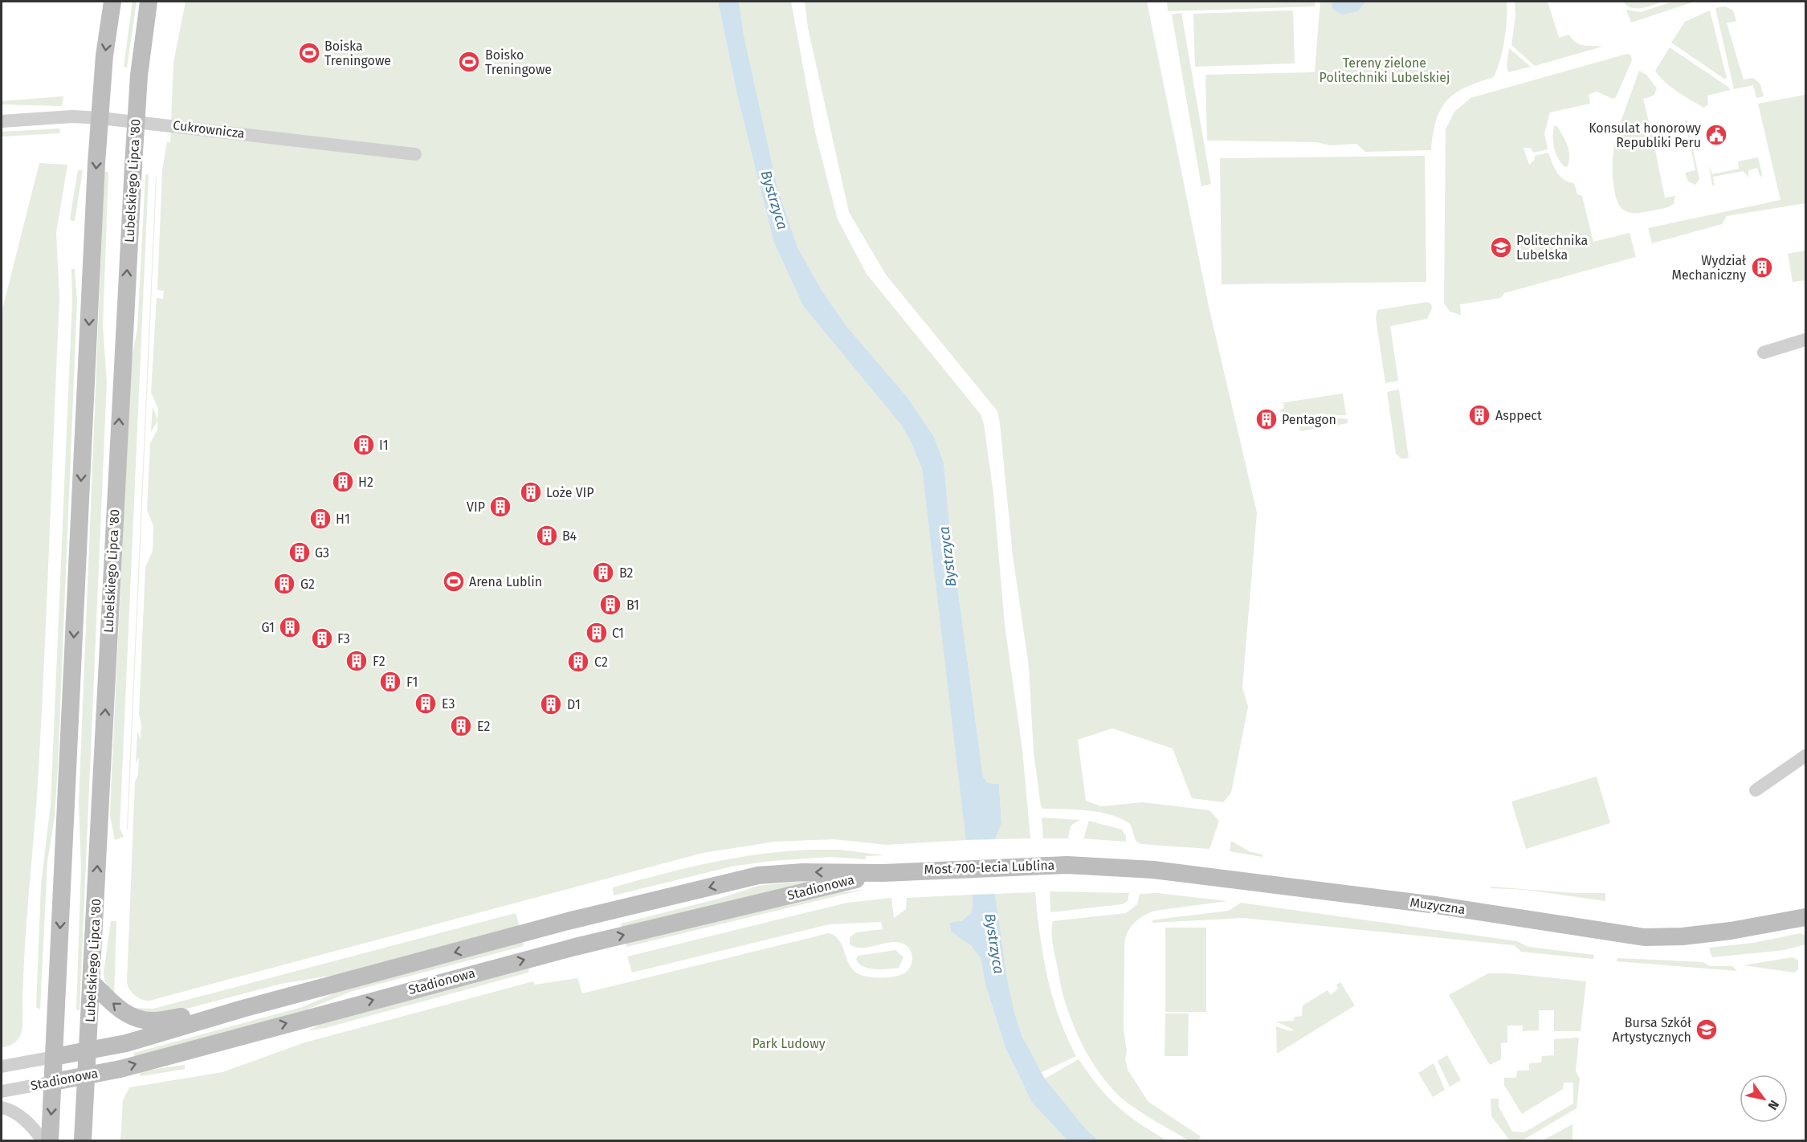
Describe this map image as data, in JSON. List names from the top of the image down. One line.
{"streets":{"street":["Cukrownicza","Lubelskiego Lipca '80","Most 700-lecia Lublina","Stadionowa","Muzyczna"]},"crossings":[["Cukrownicza","Lubelskiego Lipca '80"],["Lubelskiego Lipca '80","Stadionowa"],["Most 700-lecia Lublina","Stadionowa"],["Most 700-lecia Lublina","Muzyczna"]],"water":["Bystrzyca"],"parks":["Tereny zielone Politechniki Lubelskiej","Park Ludowy"],"places":{"sports":["Boiska Treningowe","Boisko Treningowe","Arena Lublin"],"public building":["Konsulat honorowy Republiki Peru"],"school or university":["Politechnika Lubelska","Bursa Szkół Artystycznych"],"building":["Wydział Mechaniczny","Asppect","Pentagon","I1","H2","Loże VIP","VIP","H1","B4","G3","B2","G2","B1","G1","C1","F3","F2","C2","F1","E3","D1","E2"]},"north":"bottom right"}
